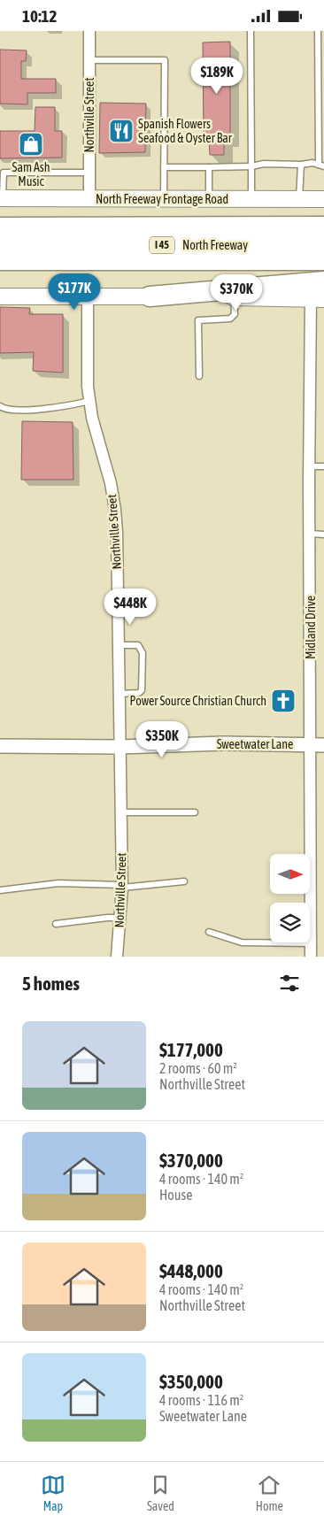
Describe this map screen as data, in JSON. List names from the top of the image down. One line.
{"streets":{"highway":["I 45","North Freeway"],"main road":["North Freeway Frontage Road"],"street":["Northville Street","Midland Drive","Sweetwater Lane"]},"crossings":[["Northville Street","North Freeway Frontage Road"],["Northville Street","Sweetwater Lane"],["Midland Drive","Sweetwater Lane"]],"places":{"restaurant":["Spanish Flowers Seafood & Oyster Bar"],"shop":["Sam Ash Music"],"church":["Power Source Christian Church"]},"north":"right","page":{"status":"10:12","price":["$189K","$177K","$370K","$448K","$350K"],"heading":"5 homes","list":[{"name":"$177,000","note":"2 rooms · 60 m² · Northville Street"},{"name":"$370,000","note":"4 rooms · 140 m² · House"},{"name":"$448,000","note":"4 rooms · 140 m² · Northville Street"},{"name":"$350,000","note":"4 rooms · 116 m² · Sweetwater Lane"}],"tabs":["Map","Saved","Home"]}}
